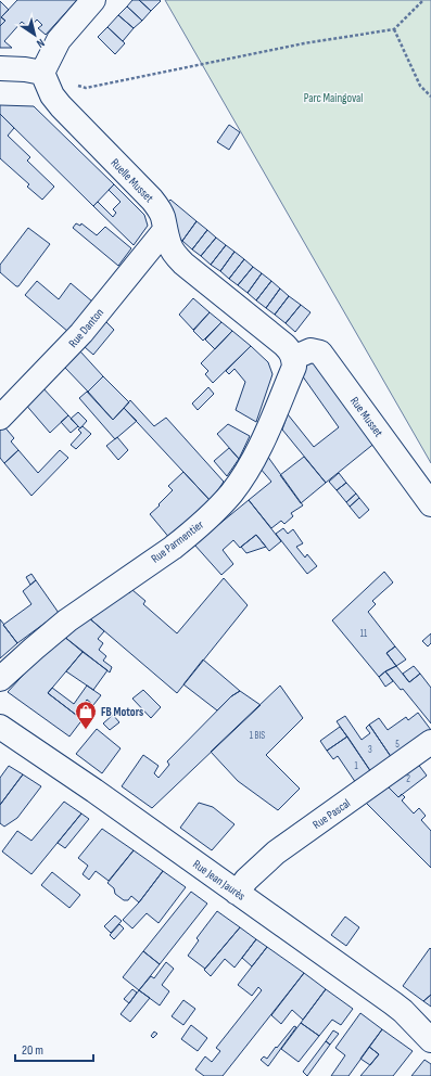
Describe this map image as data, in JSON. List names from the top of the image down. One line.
{"streets":{"street":["Ruelle Musset","Rue Danton","Rue Musset","Rue Parmentier","Rue Pascal","Rue Jean Jaurès"]},"crossings":[["Ruelle Musset","Rue Danton"],["Ruelle Musset","Rue Musset"],["Ruelle Musset","Rue Parmentier"],["Rue Musset","Rue Parmentier"],["Rue Pascal","Rue Jean Jaurès"]],"parks":["Parc Maingoval"],"places":{"shop":["FB Motors"]},"house_numbers":["11","1 BIS","5","3","1","2"],"scale_bar":"20 m","north":"bottom right"}
